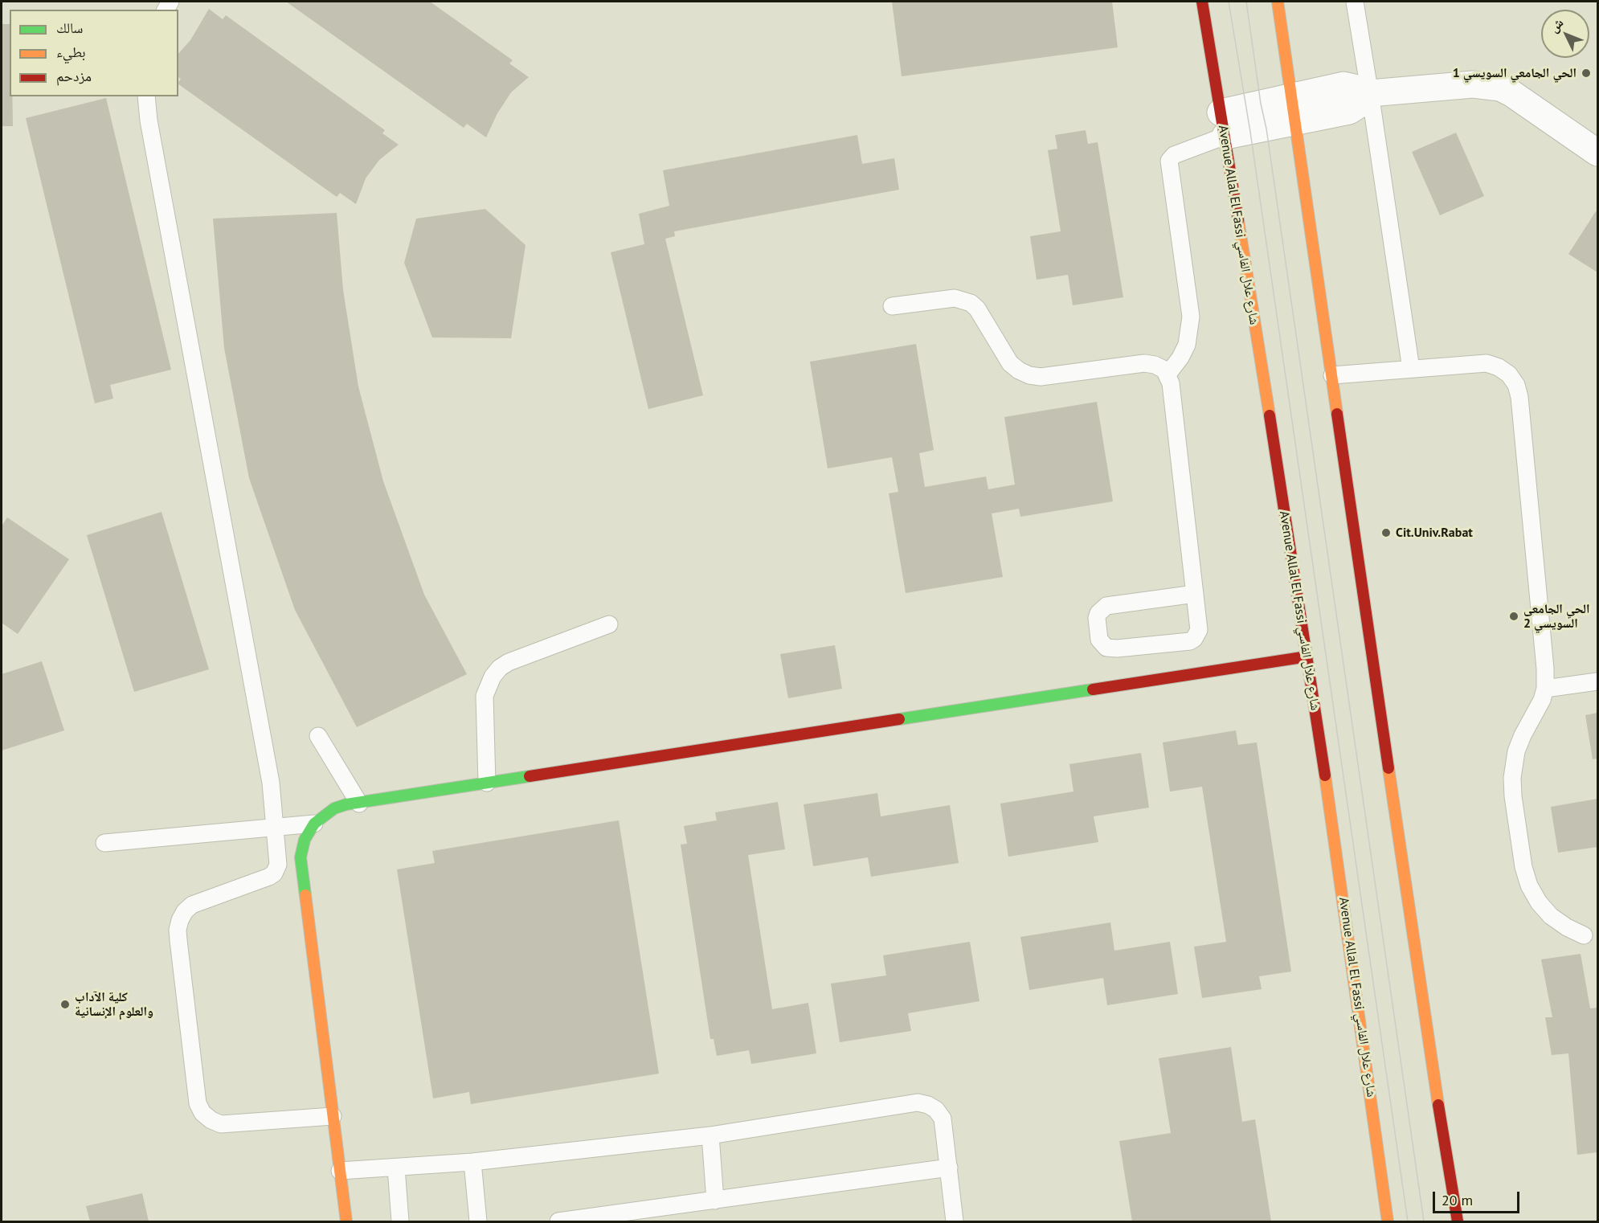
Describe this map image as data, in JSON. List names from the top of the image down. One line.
{"streets":{"street":["Avenue Allal El Fassi شارع علال الفاسي"]},"places":["الحي الجامعي السويسي 1","Cit.Univ.Rabat","الحي الجامعي السويسي 2","كلية الآداب والعلوم الإنسانية"],"legend":["سالك","بطيء","مزدحم"],"scale_bar":"20 m","north":"top left"}
